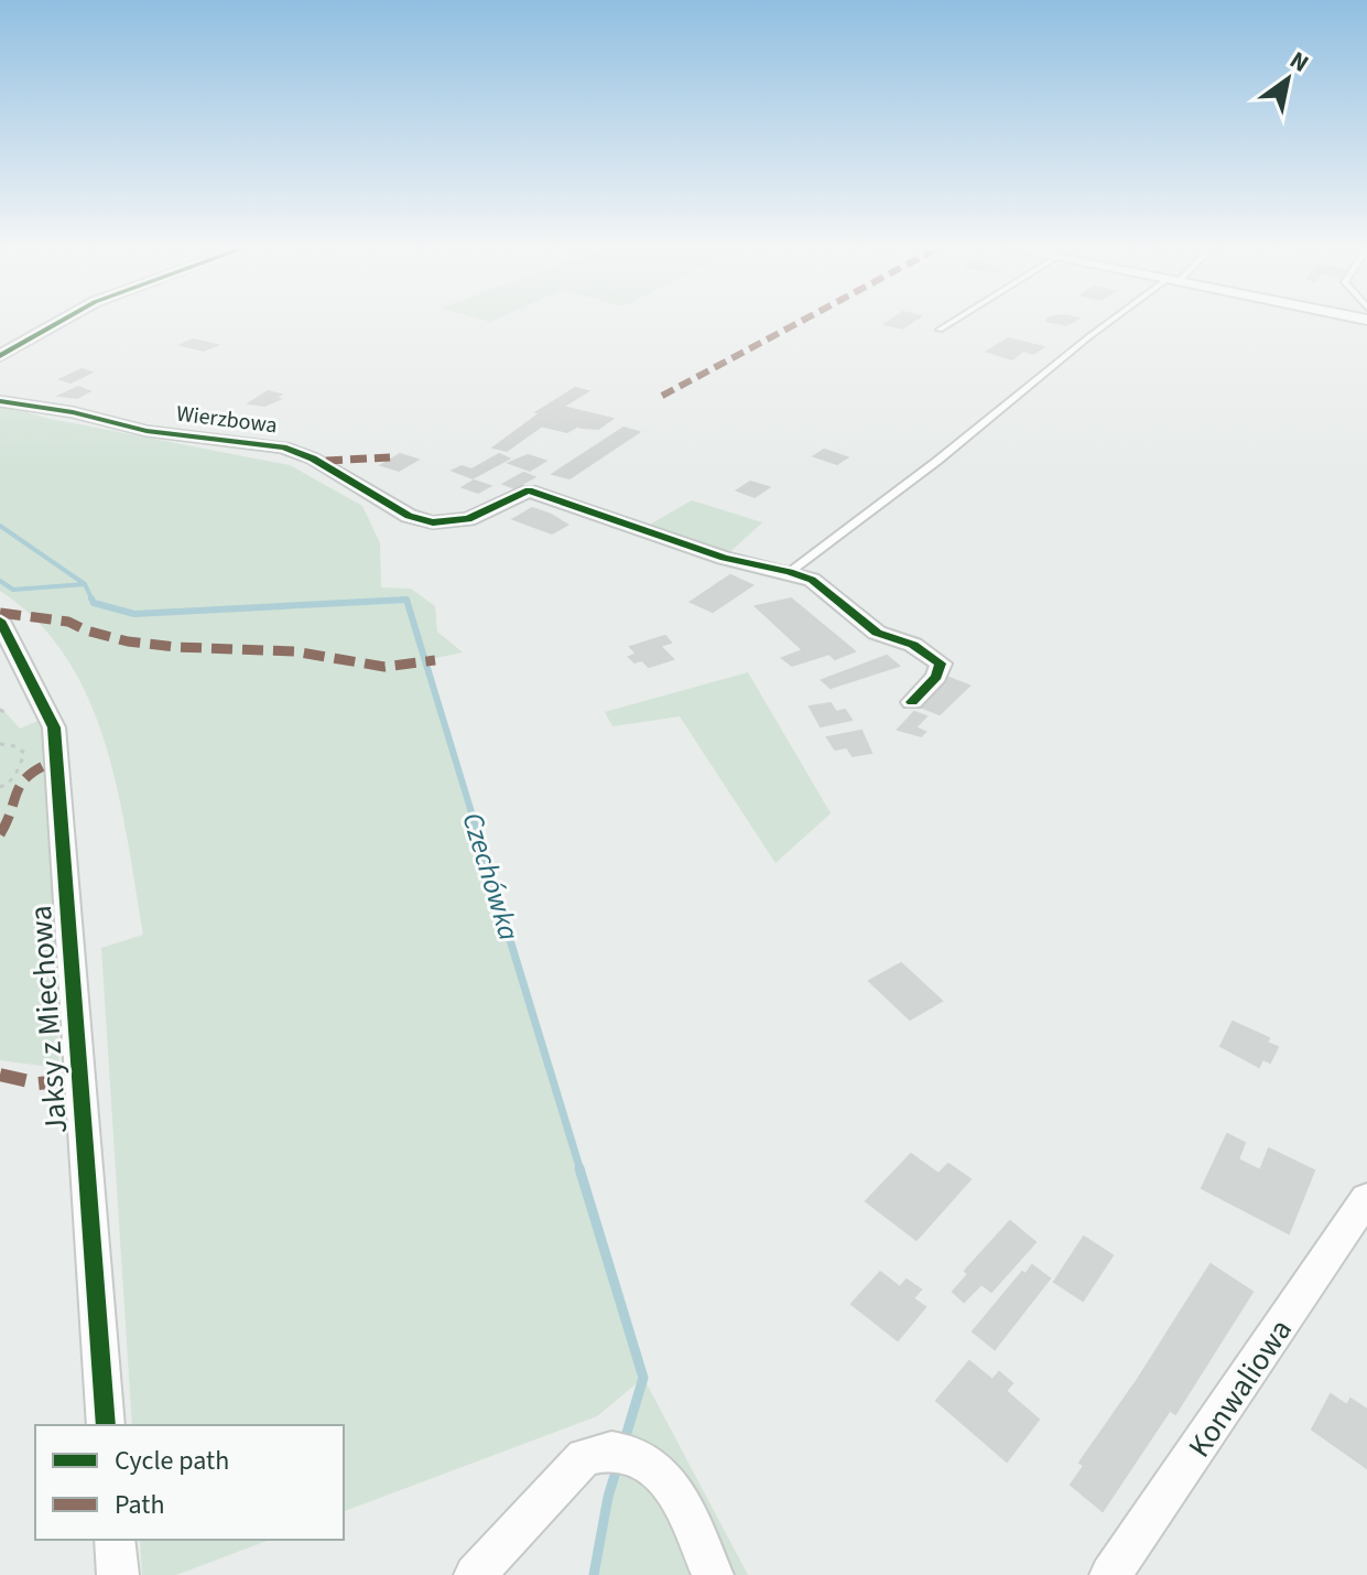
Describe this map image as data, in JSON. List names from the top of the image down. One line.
{"streets":{"street":["Wierzbowa","Jaksy z Miechowa","Konwaliowa"]},"water":["Czechówka"],"legend":["Cycle path","Path"],"north":"top right"}
